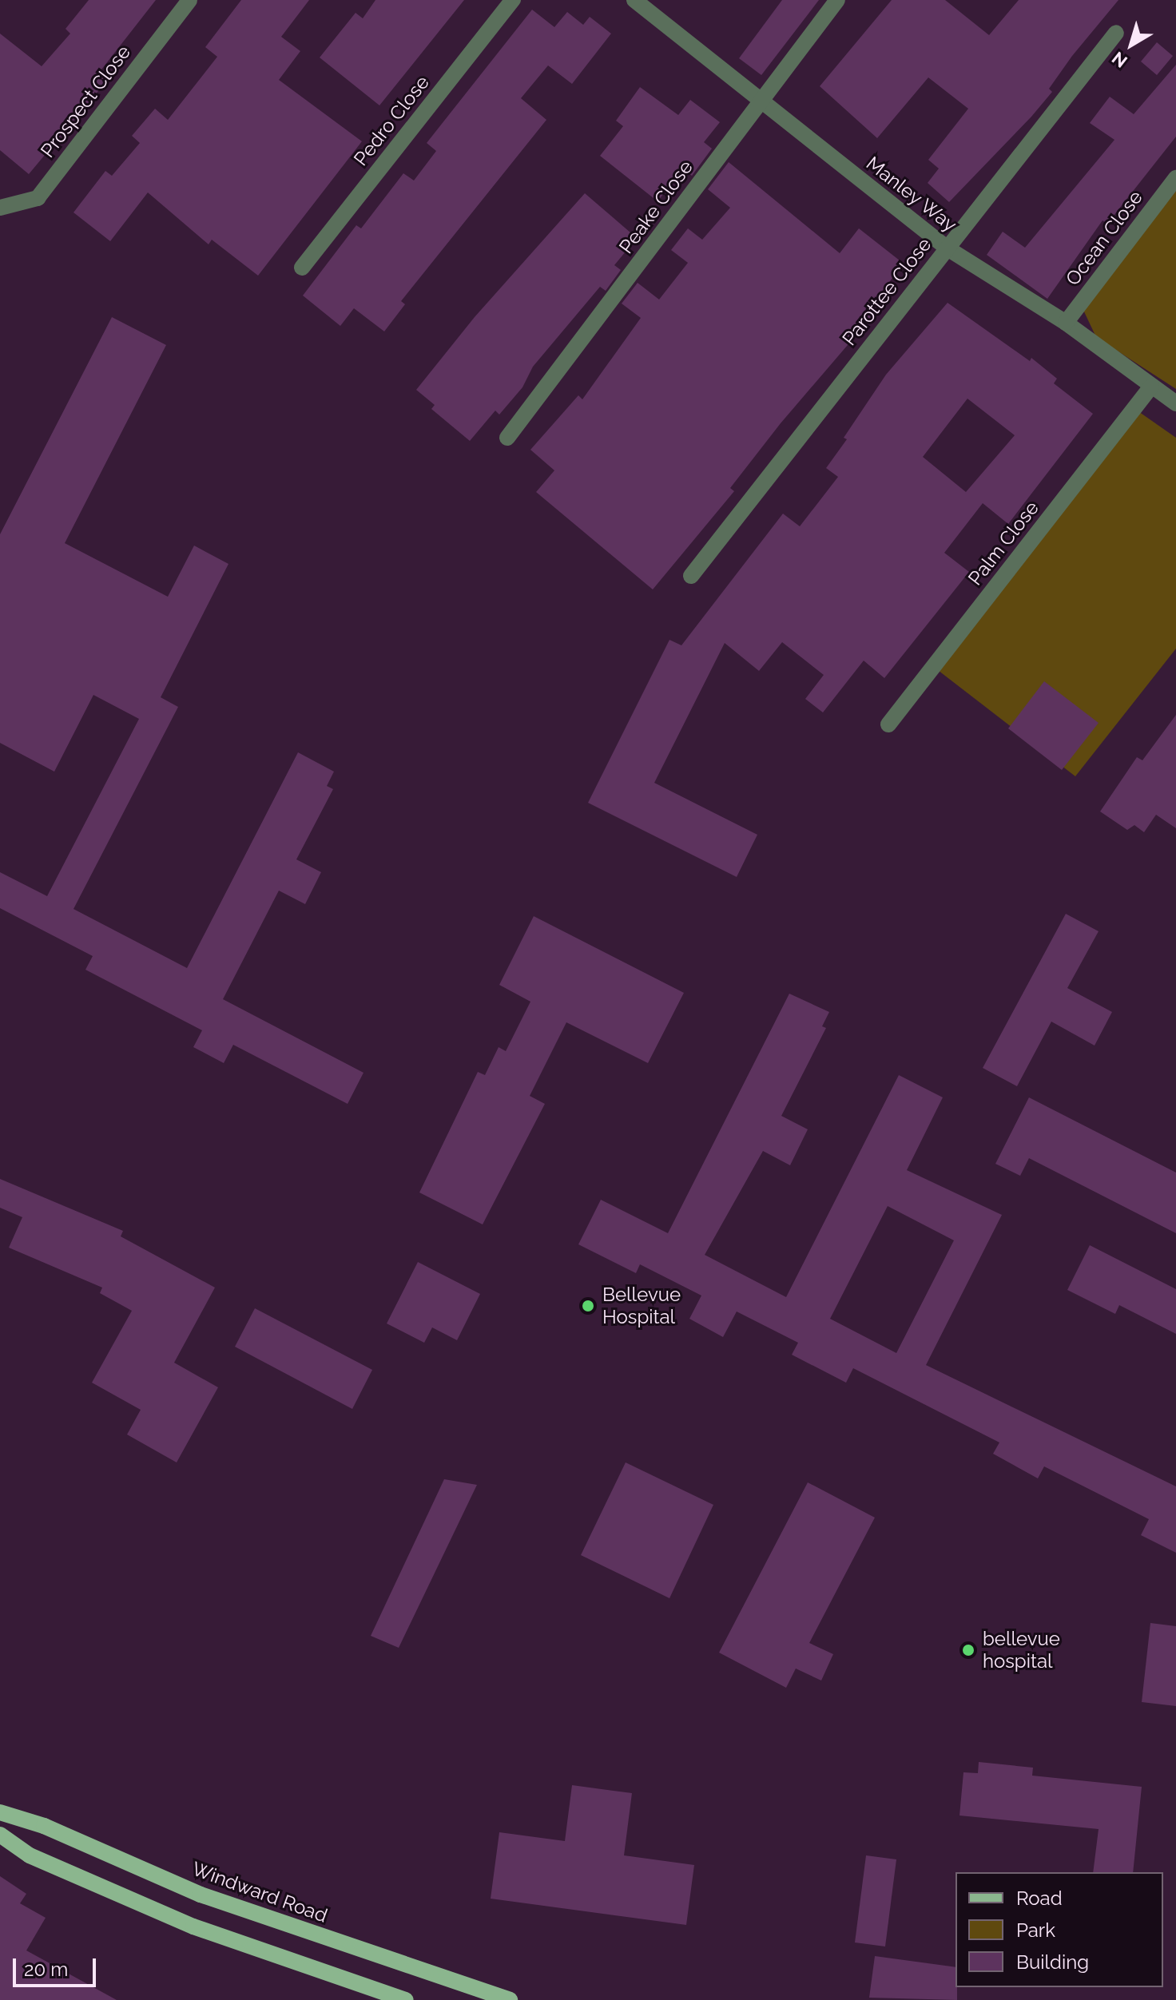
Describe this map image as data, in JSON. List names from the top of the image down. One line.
{"streets":{"main road":["Windward Road"],"street":["Prospect Close","Pedro Close","Manley Way","Peake Close","Ocean Close","Parottee Close","Palm Close"]},"crossings":[["Manley Way","Peake Close"],["Manley Way","Ocean Close"],["Manley Way","Parottee Close"],["Manley Way","Palm Close"]],"places":["Bellevue Hospital","bellevue hospital"],"legend":["Road","Park","Building"],"scale_bar":"20 m","north":"bottom left"}
